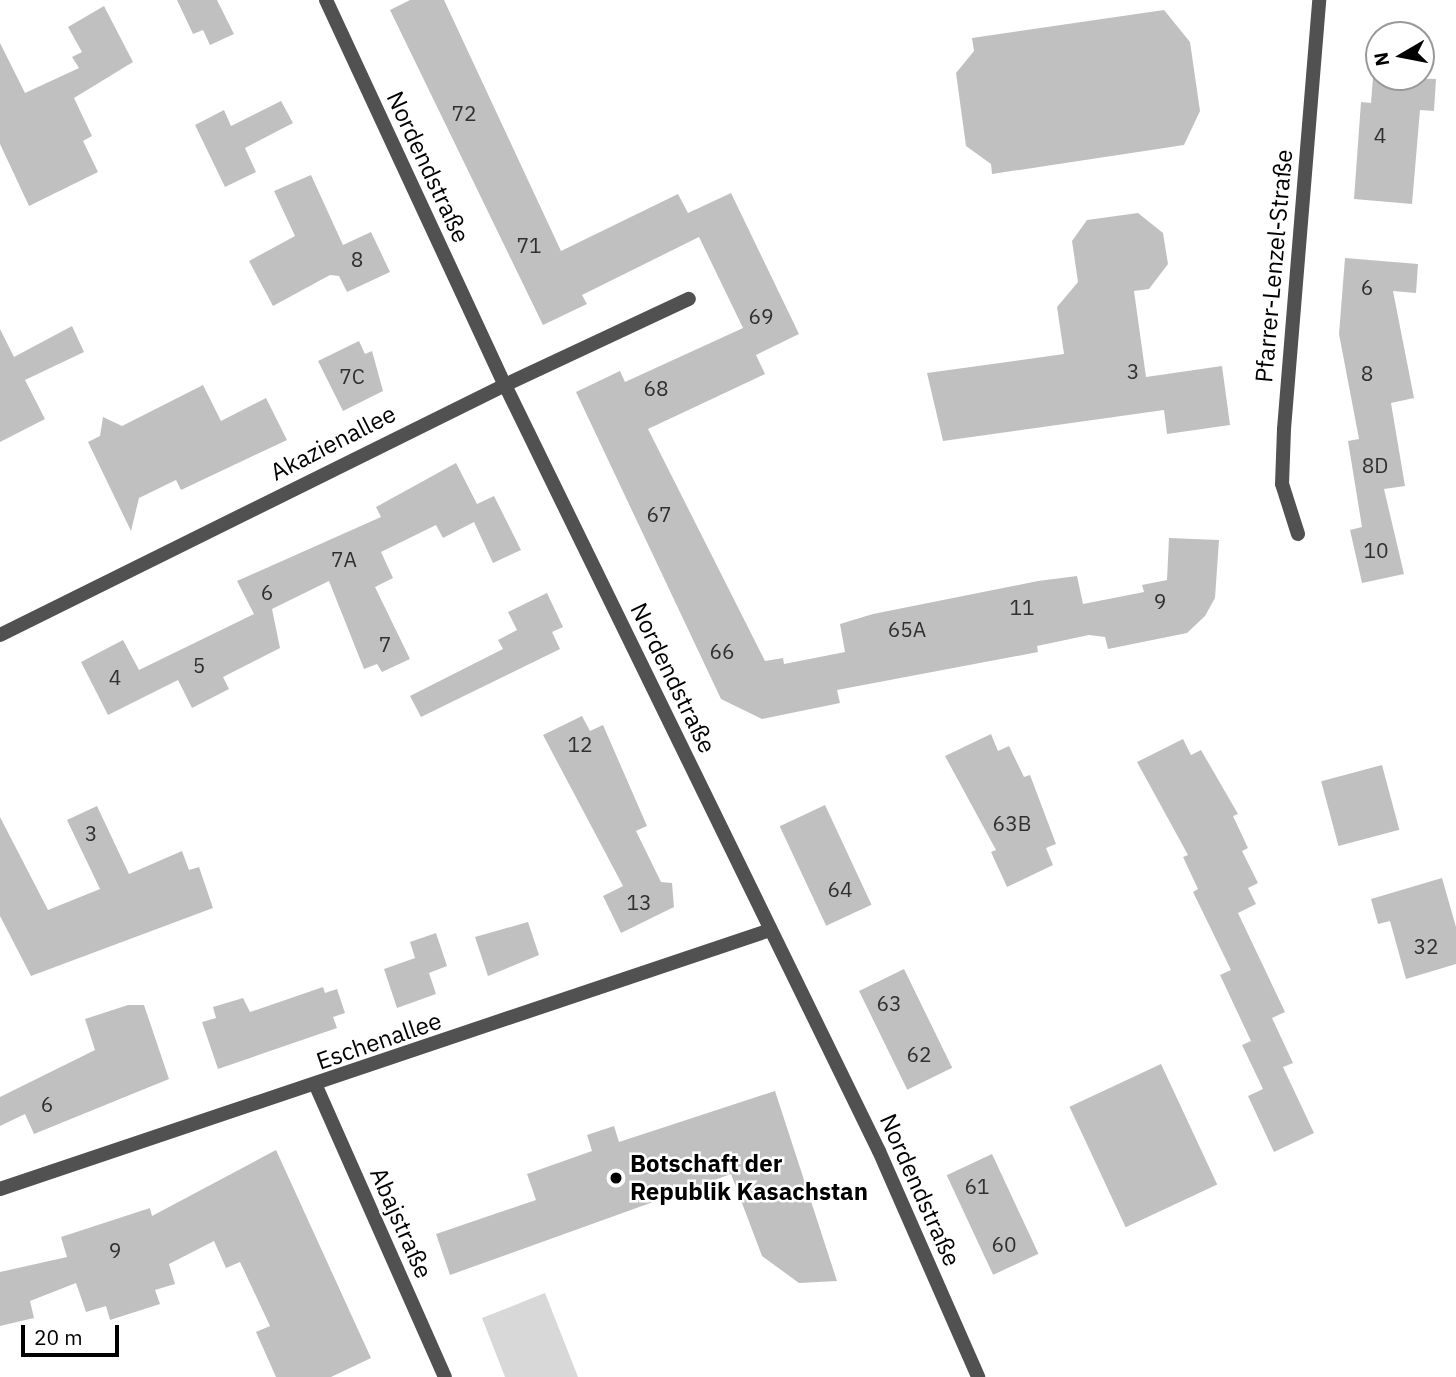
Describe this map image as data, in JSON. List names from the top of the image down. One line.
{"streets":{"street":["Nordendstraße","Pfarrer-Lenzel-Straße","Akazienallee","Eschenallee","Abajstraße"]},"crossings":[["Nordendstraße","Akazienallee"],["Nordendstraße","Eschenallee"],["Eschenallee","Abajstraße"]],"places":["Botschaft der Republik Kasachstan"],"house_numbers":["72","4","71","8","6","69","3","8","7C","68","8D","67","10","7A","6","9","11","65A","7","66","5","4","12","63B","3","64","13","32","63","62","6","61","60","9"],"scale_bar":"20 m","north":"left"}
